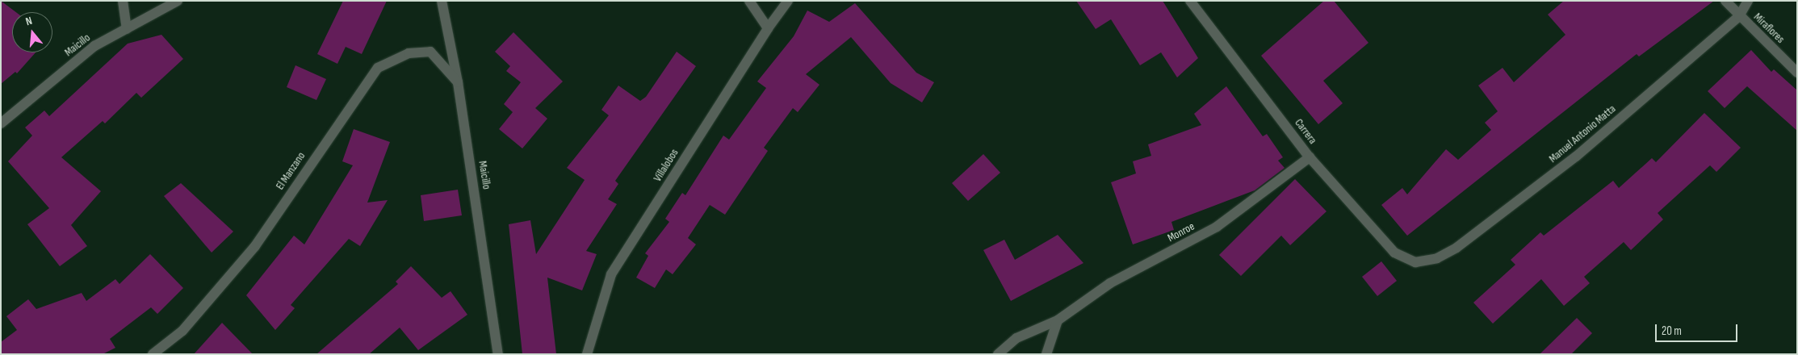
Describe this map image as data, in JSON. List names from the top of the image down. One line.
{"streets":{"street":["Miraflores","Maicillo","Carrera","Manuel Antonio Matta","Villalobos","El Manzano","Monroe"]},"crossings":[["Miraflores","Manuel Antonio Matta"],["Maicillo","El Manzano"],["Carrera","Manuel Antonio Matta"],["Carrera","Monroe"]],"scale_bar":"20 m","north":"top"}
